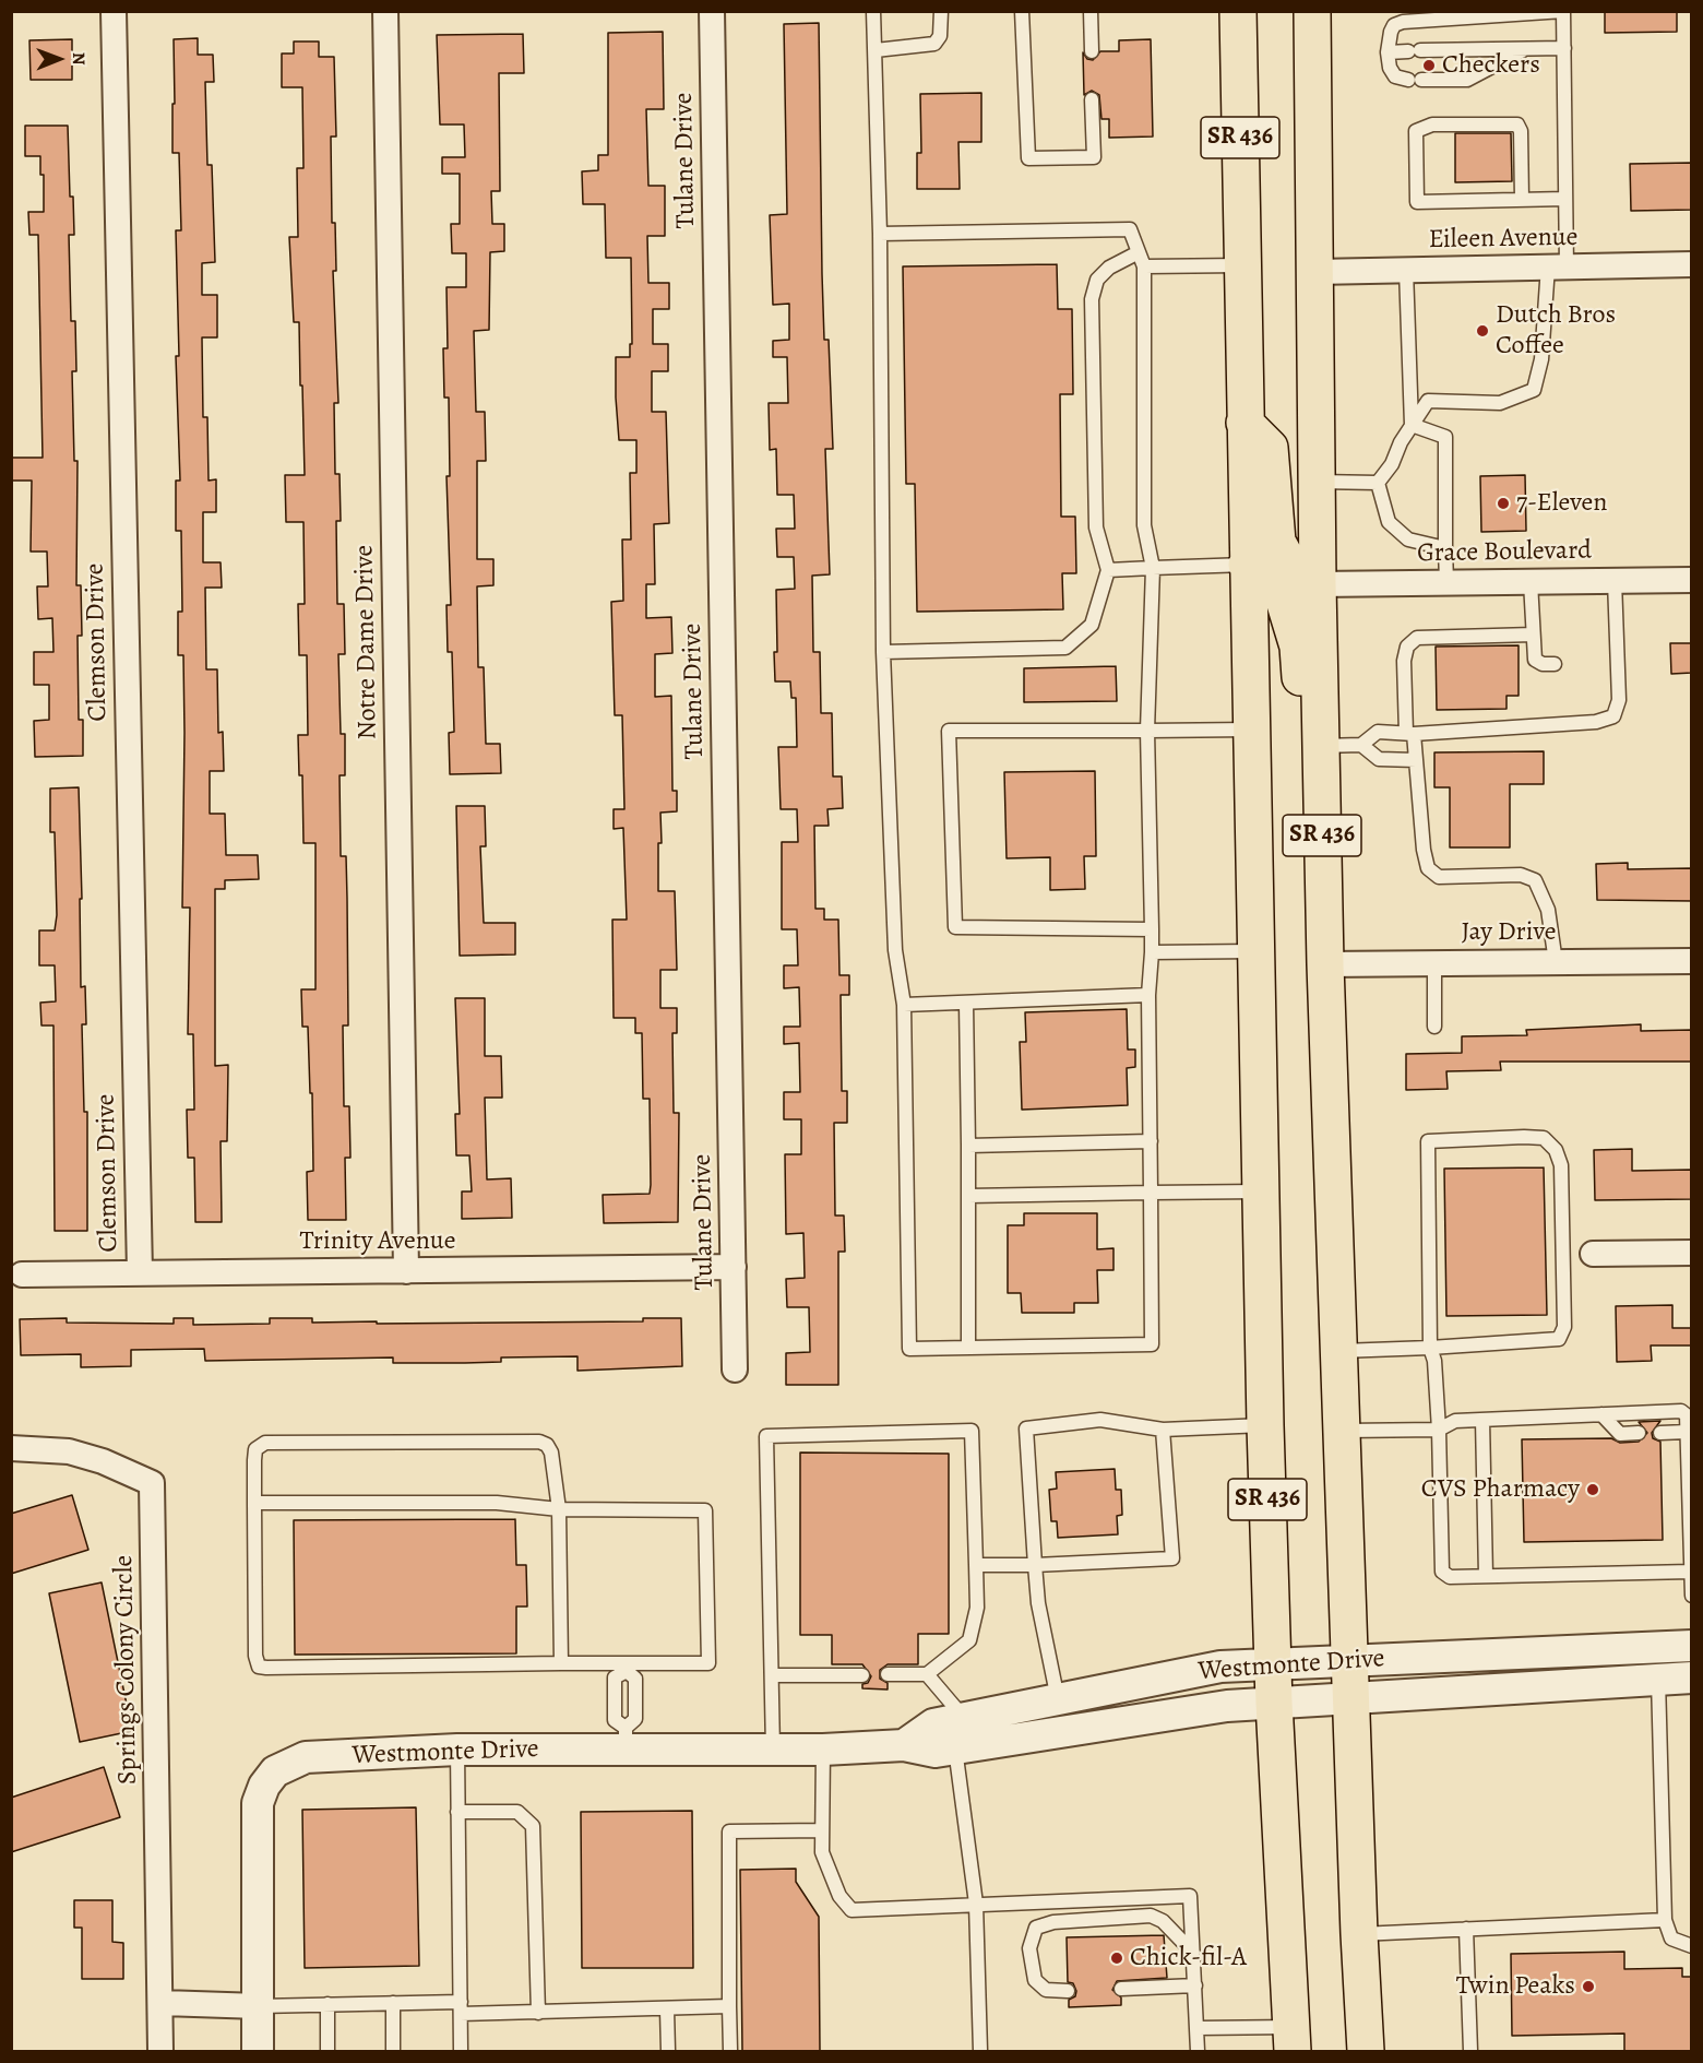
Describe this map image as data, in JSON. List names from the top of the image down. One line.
{"streets":{"main road":["SR 436"],"street":["Tulane Drive","Eileen Avenue","Grace Boulevard","Clemson Drive","Notre Dame Drive","Jay Drive","Trinity Avenue","Westmonte Drive","Springs Colony Circle"]},"crossings":[["SR 436","Eileen Avenue"],["SR 436","Grace Boulevard"],["SR 436","Jay Drive"],["SR 436","Westmonte Drive"],["Tulane Drive","Trinity Avenue"],["Clemson Drive","Trinity Avenue"],["Notre Dame Drive","Trinity Avenue"]],"places":["Checkers","Dutch Bros Coffee","7-Eleven","CVS Pharmacy","Chick-fil-A","Twin Peaks"],"north":"right"}
